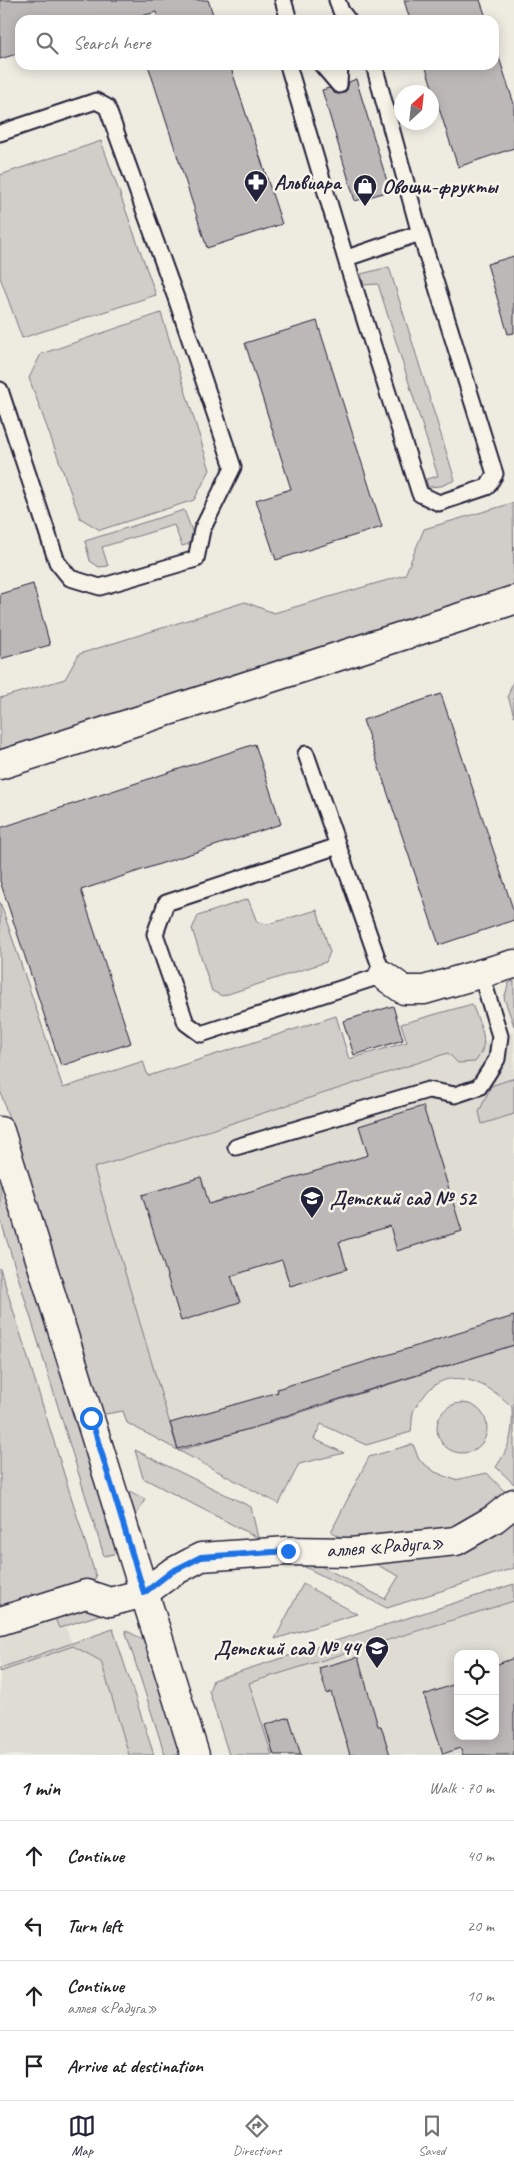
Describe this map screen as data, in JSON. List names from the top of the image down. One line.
{"streets":{"street":["аллея «Радуга»"]},"places":{"pharmacy":["Альвиара"],"shop":["Овощи-фрукты"],"school or university":["Детский сад № 52","Детский сад № 44"]},"north":"top right","page":{"search":"Search here","heading":["1 min","Walk · 70 m"],"list":[["Continue","40 m"],["Turn left","20 m"],["Continue","аллея «Радуга»","10 m"],"Arrive at destination"],"nav":["Map","Directions","Saved"]}}
